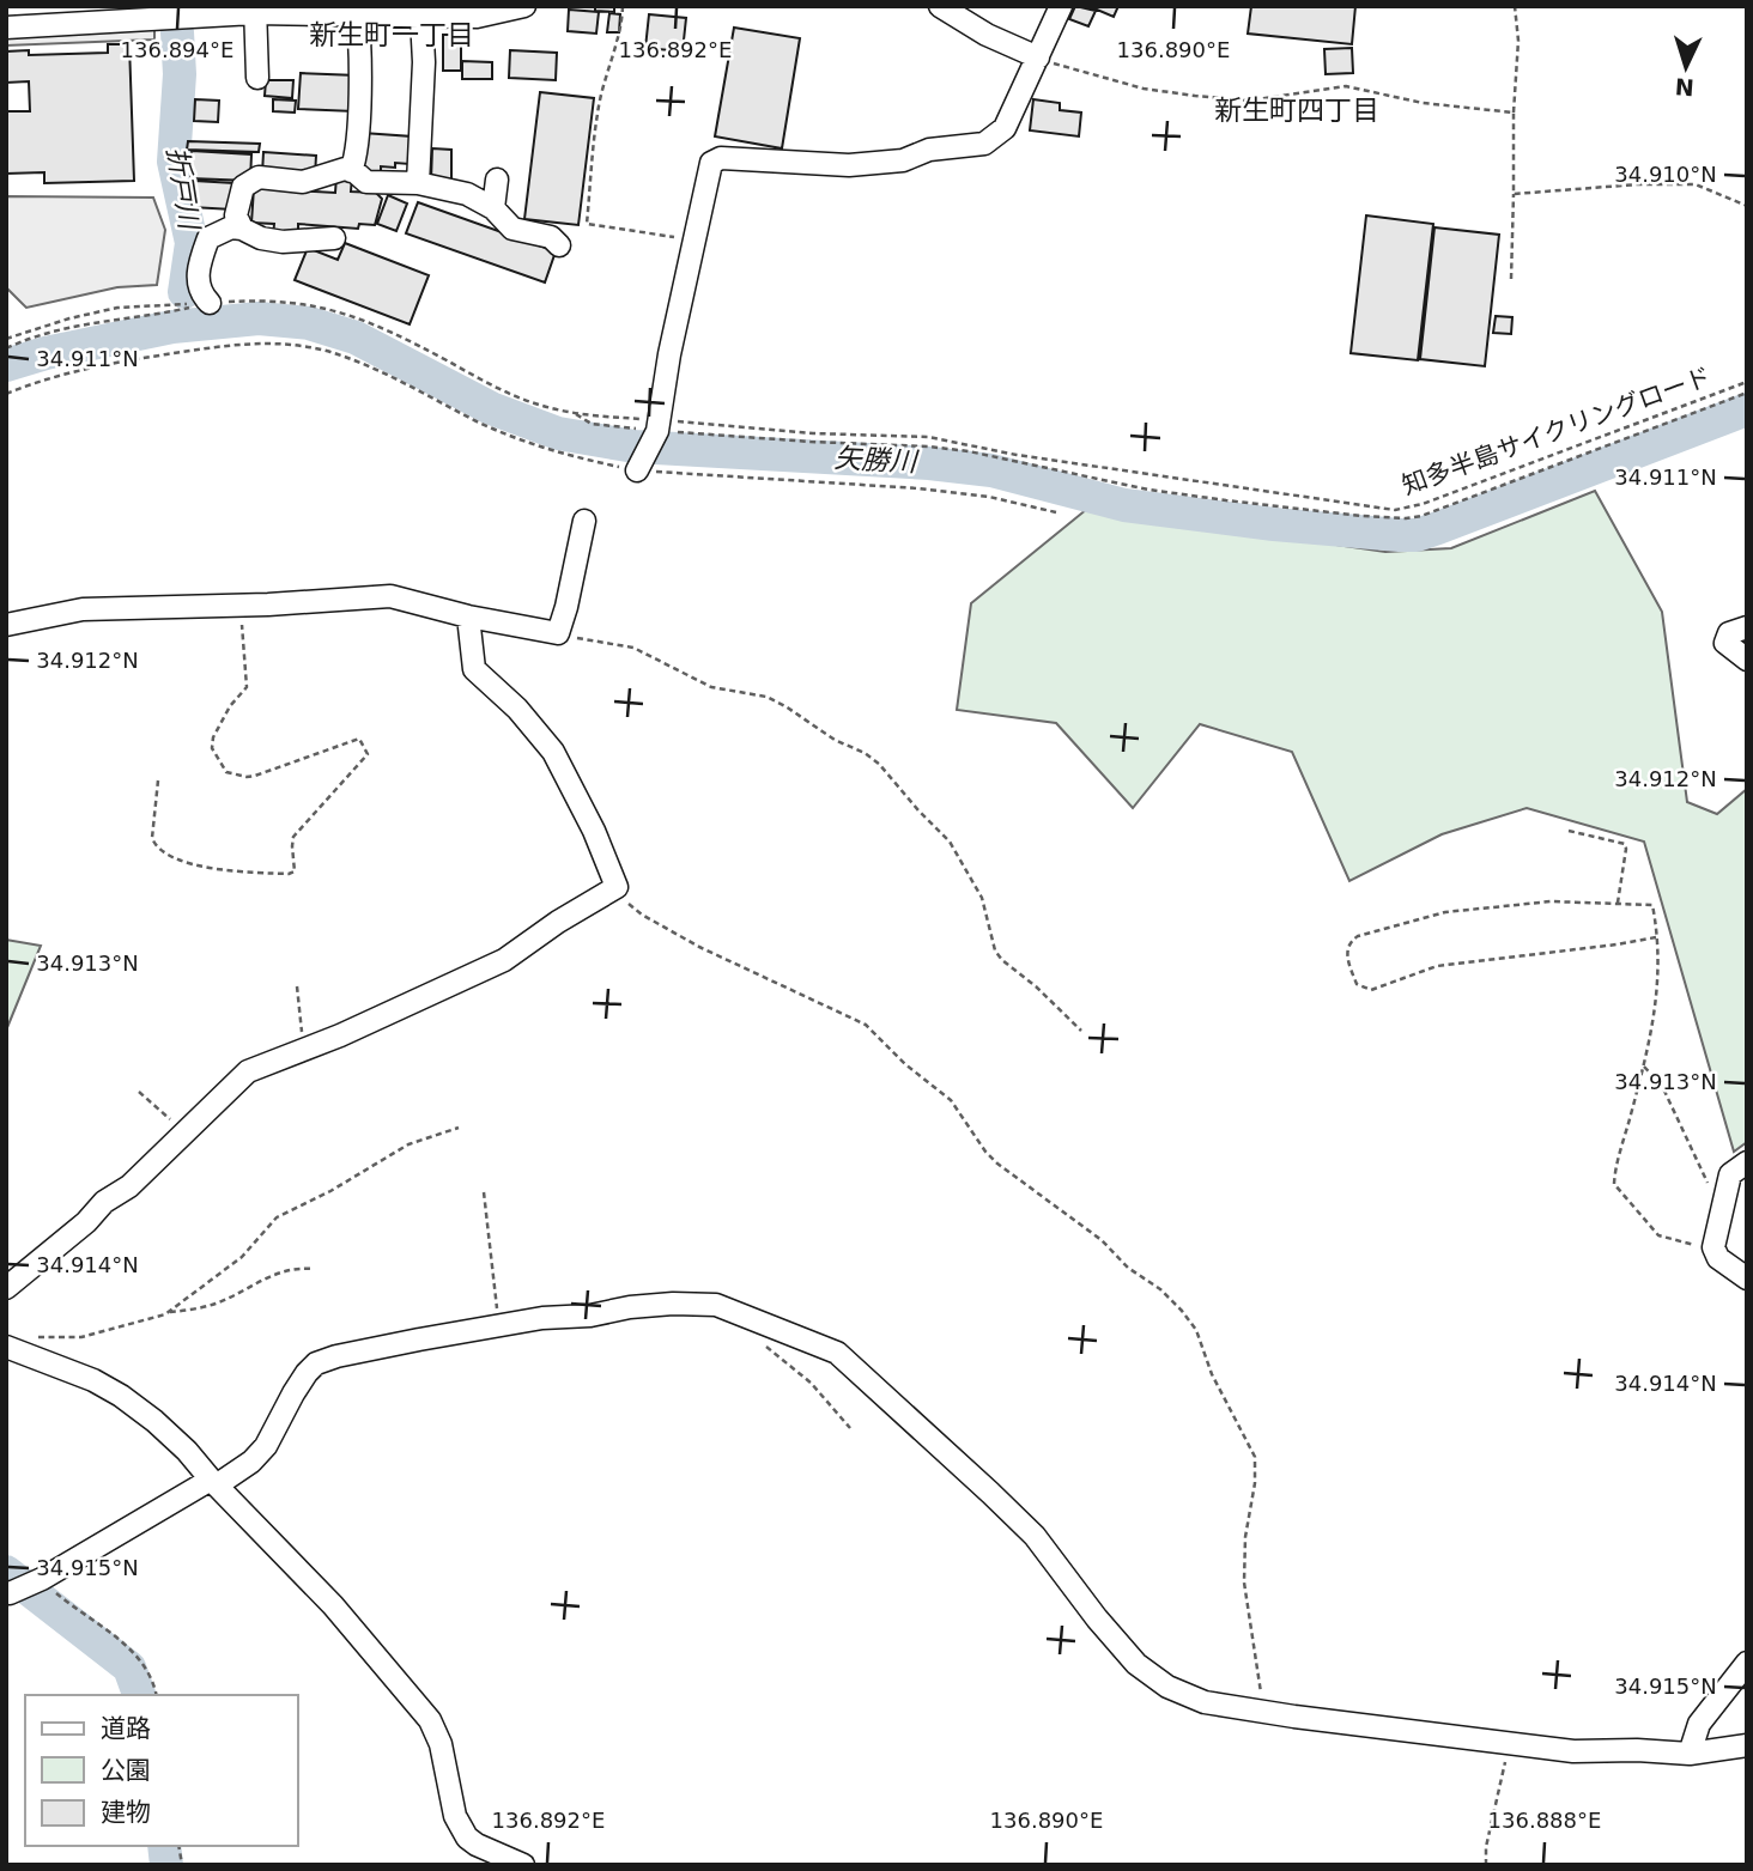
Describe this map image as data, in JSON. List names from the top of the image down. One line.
{"streets":{"path":["知多半島サイクリングロード"]},"districts":["新生町一丁目","新生町四丁目"],"water":["折戸川","矢勝川"],"legend":["道路","公園","建物"],"north":"bottom","coordinates":["136.894°E","136.892°E","136.890°E","34.910°N","34.911°N","34.912°N","34.913°N","34.914°N","34.915°N","136.888°E"]}
